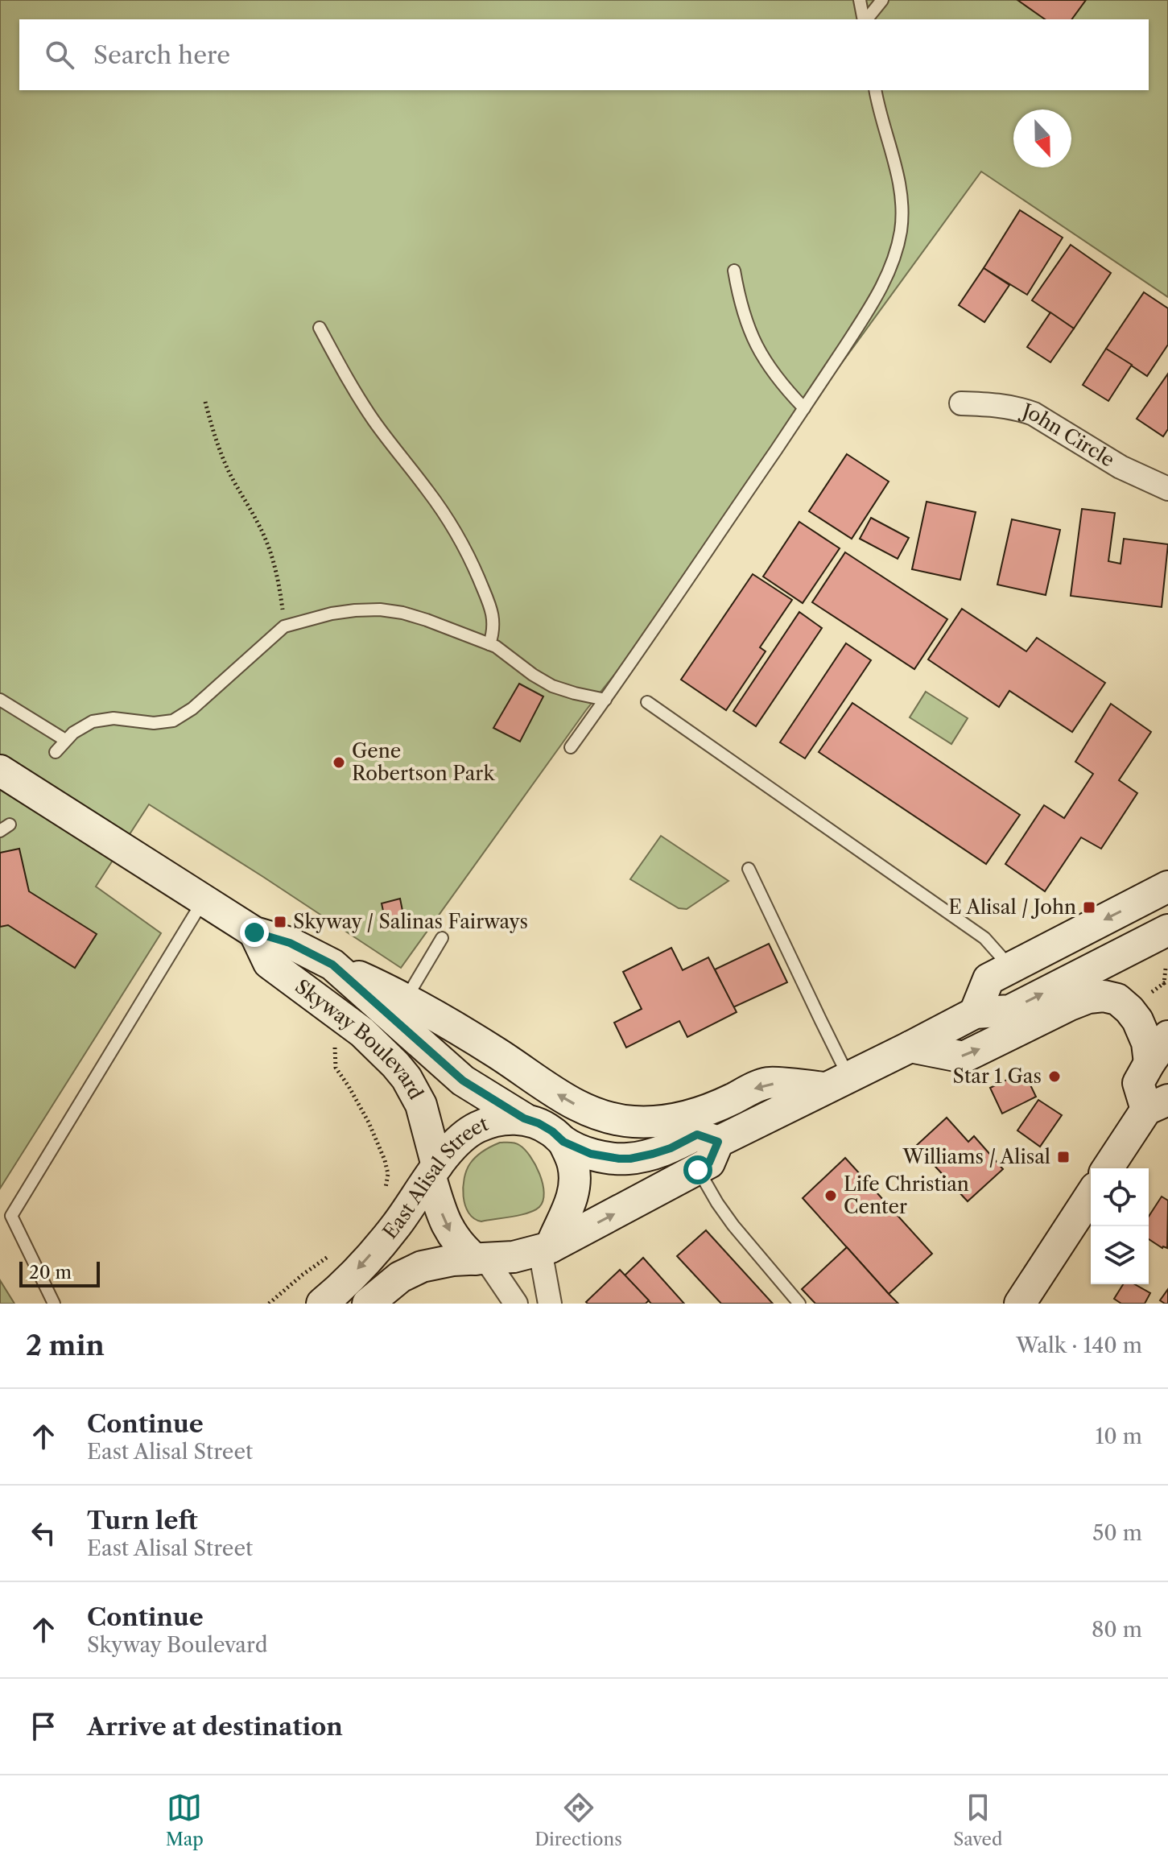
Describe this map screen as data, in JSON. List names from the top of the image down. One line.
{"streets":{"main road":["Skyway Boulevard","East Alisal Street"],"street":["John Circle"]},"crossings":[["Skyway Boulevard","East Alisal Street"]],"one_way":["East Alisal Street"],"places":{"other":["Gene Robertson Park","Star 1 Gas","Life Christian Center"],"transit":["E Alisal / John","Skyway / Salinas Fairways","Williams / Alisal"]},"scale_bar":"20 m","north":"bottom","page":{"search":"Search here","scale":"20 m","heading":["2 min","Walk · 140 m"],"list":[["Continue","East Alisal Street","10 m"],["Turn left","East Alisal Street","50 m"],["Continue","Skyway Boulevard","80 m"],"Arrive at destination"],"nav":["Map","Directions","Saved"]}}
